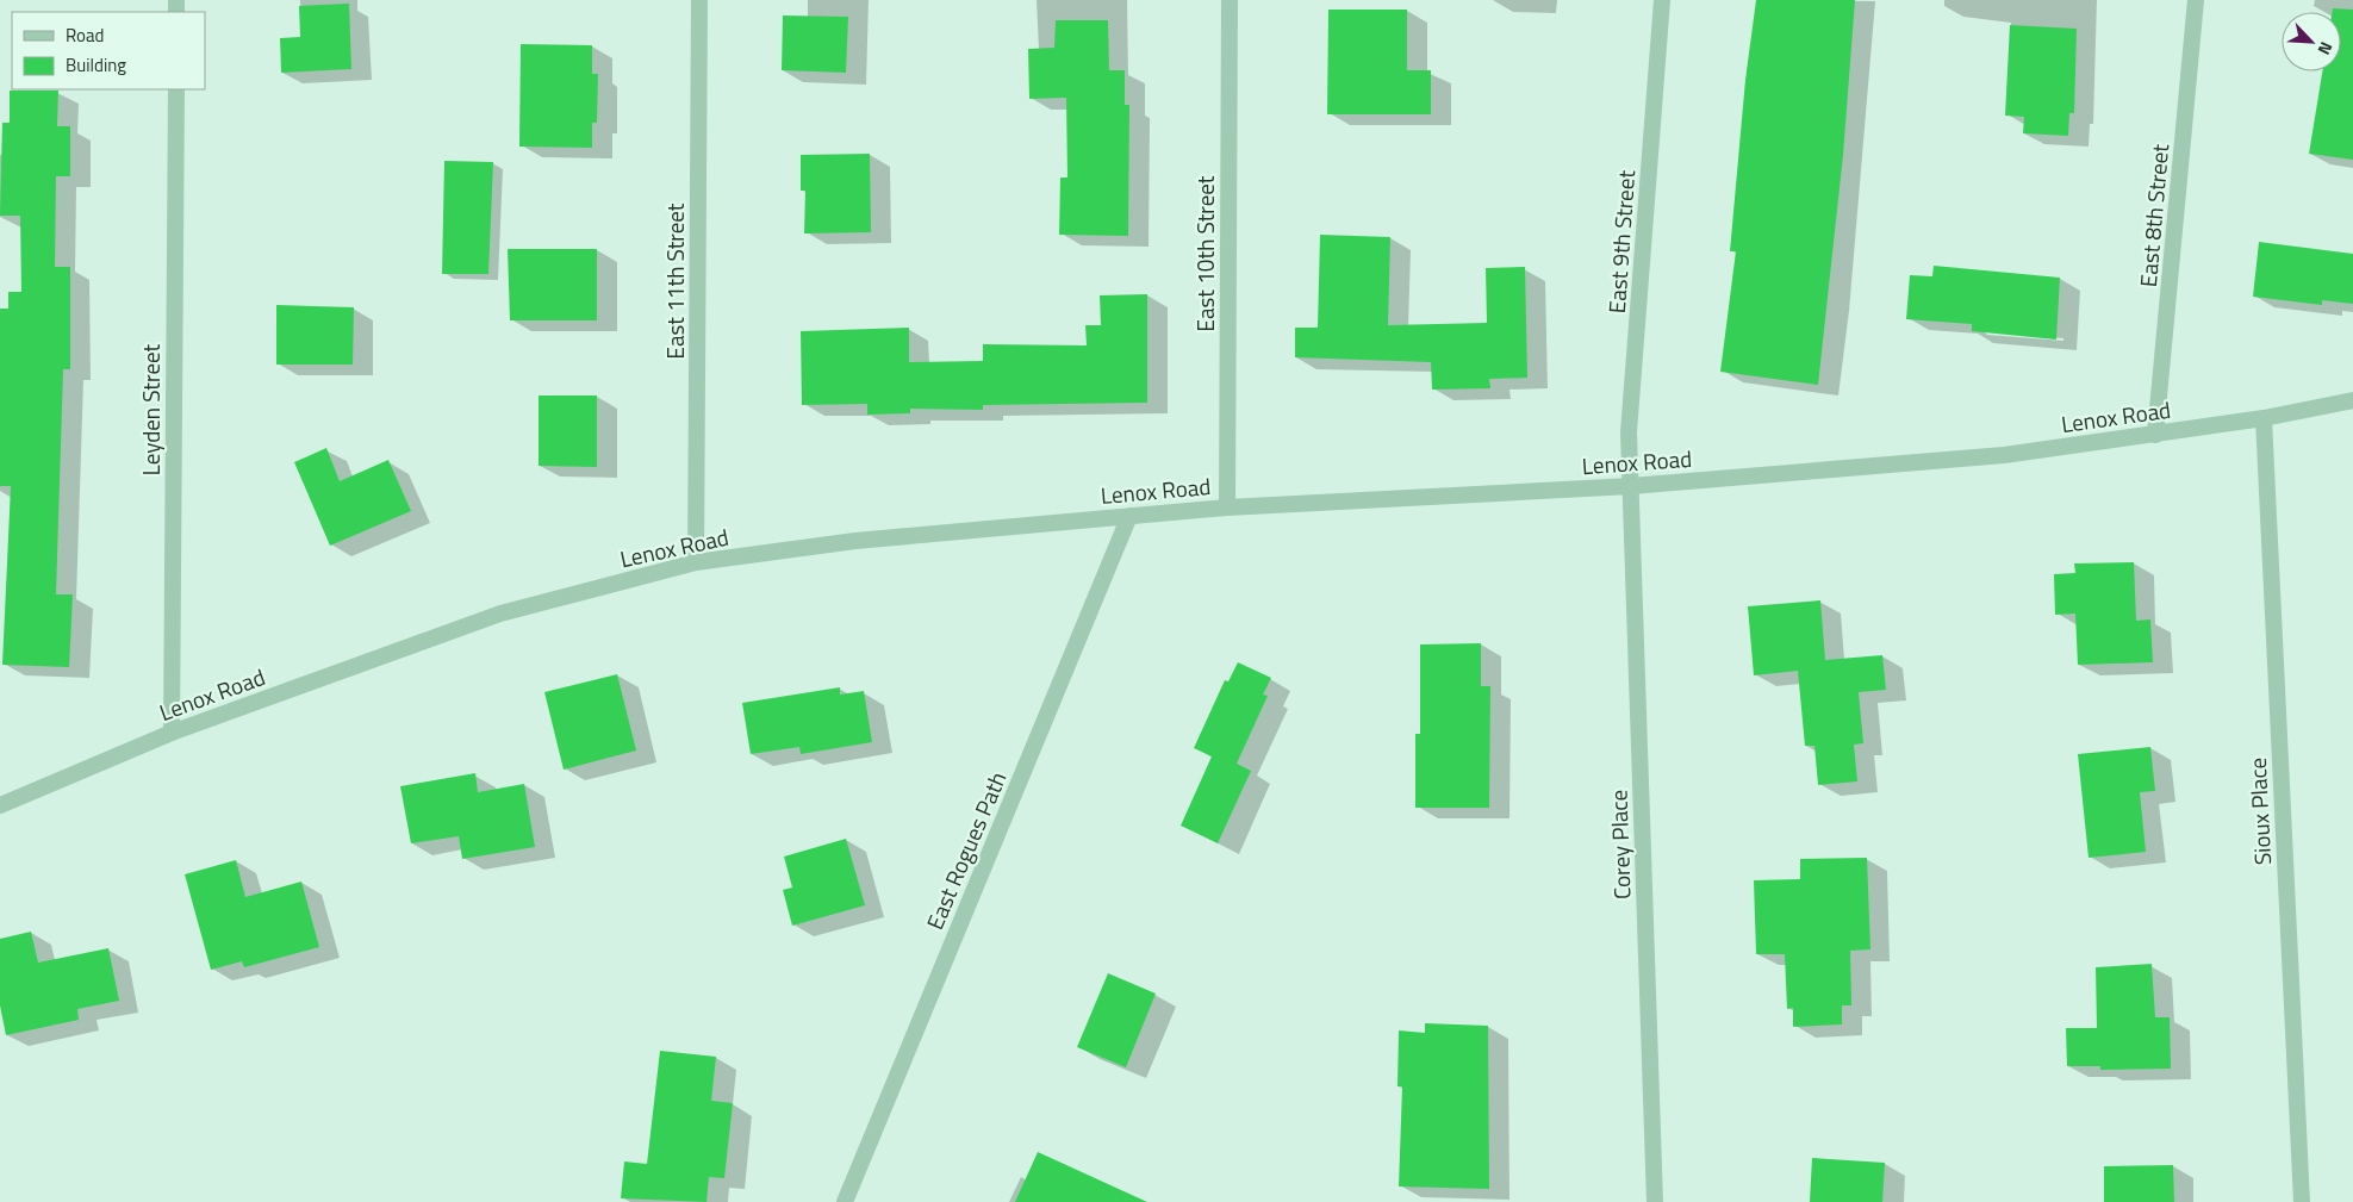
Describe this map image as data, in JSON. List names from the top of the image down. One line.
{"streets":{"street":["East 8th Street","East 9th Street","East 10th Street","East 11th Street","Leyden Street","Lenox Road","Sioux Place","Corey Place","East Rogues Path"]},"crossings":[["East 8th Street","Lenox Road"],["East 9th Street","Lenox Road"],["East 9th Street","Corey Place"],["East 10th Street","Lenox Road"],["East 11th Street","Lenox Road"],["Leyden Street","Lenox Road"],["Lenox Road","Sioux Place"],["Lenox Road","Corey Place"],["Lenox Road","East Rogues Path"]],"legend":["Road","Building"],"north":"bottom right"}
